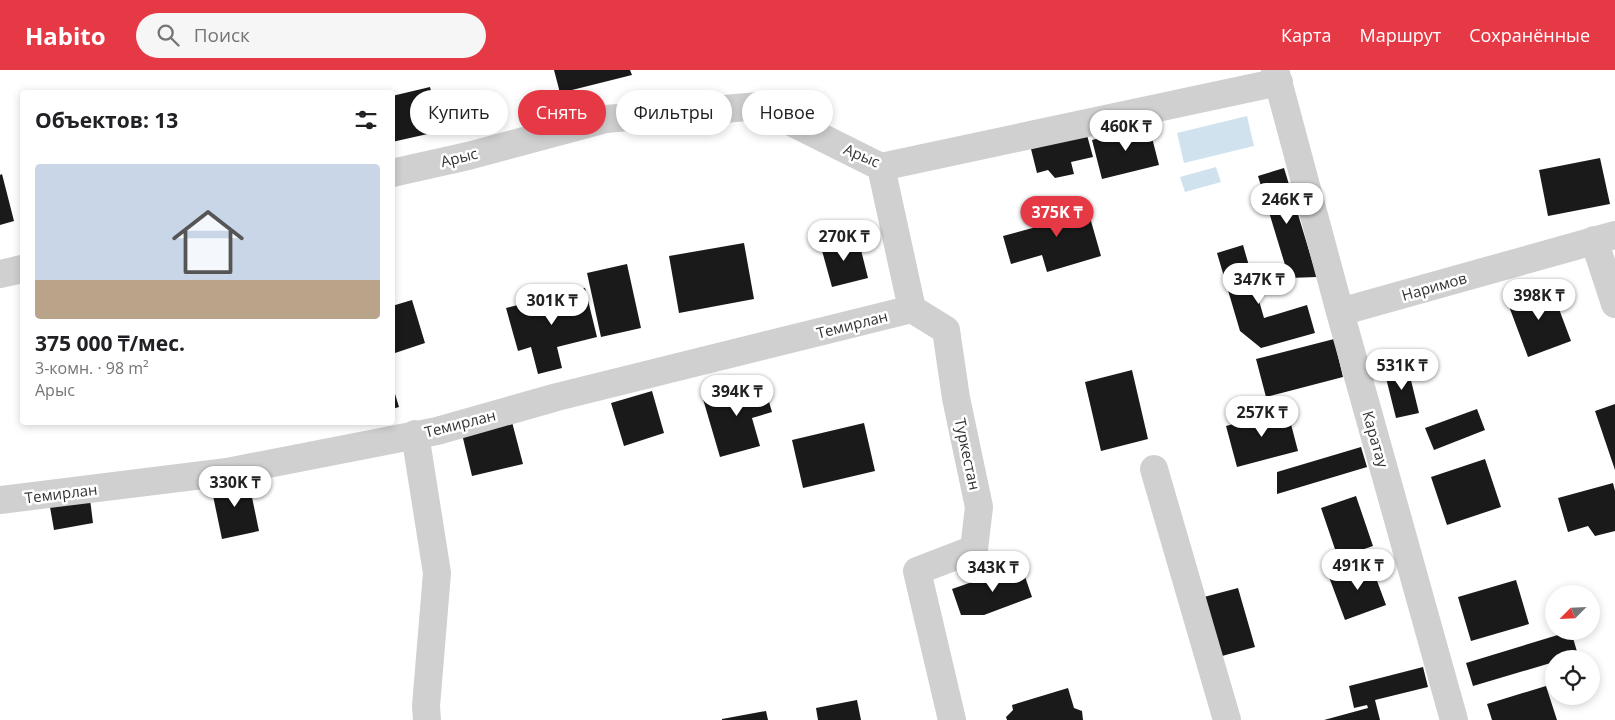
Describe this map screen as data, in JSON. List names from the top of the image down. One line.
{"streets":{"street":["Арыс","Наримов","Темирлан","Каратау","Туркестан"]},"crossings":[["Арыс","Каратау"],["Наримов","Каратау"],["Темирлан","Туркестан"]],"north":"bottom left","page":{"header":"Habito","search":"Поиск","nav":["Карта","Маршрут","Сохранённые"],"chip":["Купить","Снять","Фильтры","Новое"],"heading":"Объектов: 13","price":["460K ₸","246K ₸","375K ₸","270K ₸","347K ₸","398K ₸","301K ₸","531K ₸","394K ₸","257K ₸","330K ₸","491K ₸","343K ₸"],"list":[{"name":"375 000 ₸/мес.","note":"3-комн. · 98 m² · Арыс"}]}}
